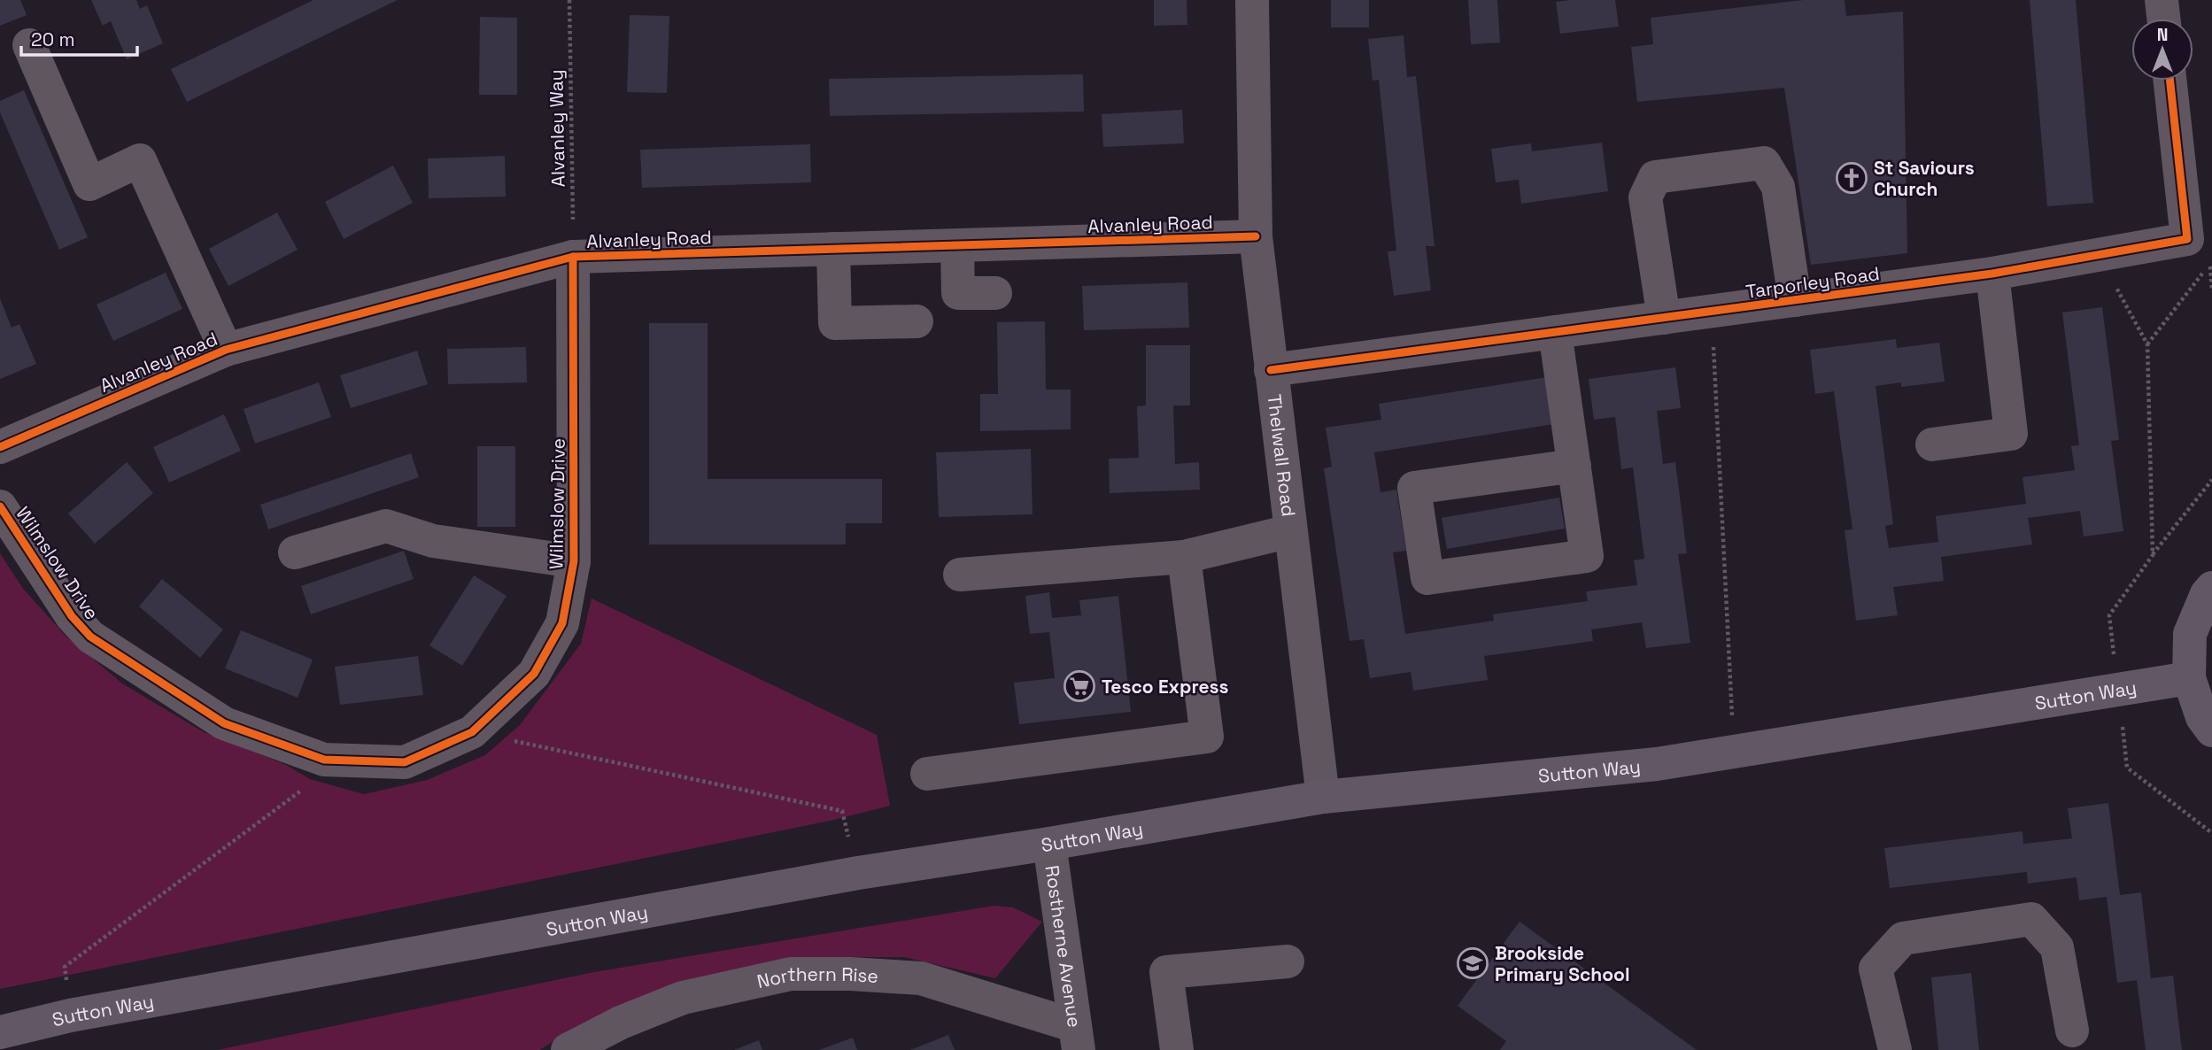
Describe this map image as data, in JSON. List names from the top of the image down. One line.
{"streets":{"main road":["Sutton Way"],"street":["Alvanley Road","Tarporley Road","Thelwall Road","Wilmslow Drive","Rostherne Avenue","Northern Rise"],"path":["Alvanley Way"]},"crossings":[["Alvanley Way","Alvanley Road"],["Alvanley Way","Wilmslow Drive"],["Alvanley Road","Thelwall Road"],["Alvanley Road","Wilmslow Drive"],["Tarporley Road","Thelwall Road"],["Thelwall Road","Sutton Way"],["Sutton Way","Rostherne Avenue"],["Rostherne Avenue","Northern Rise"]],"places":{"church":["St Saviours Church"],"supermarket":["Tesco Express"],"school or university":["Brookside Primary School"]},"scale_bar":"20 m","north":"top"}
